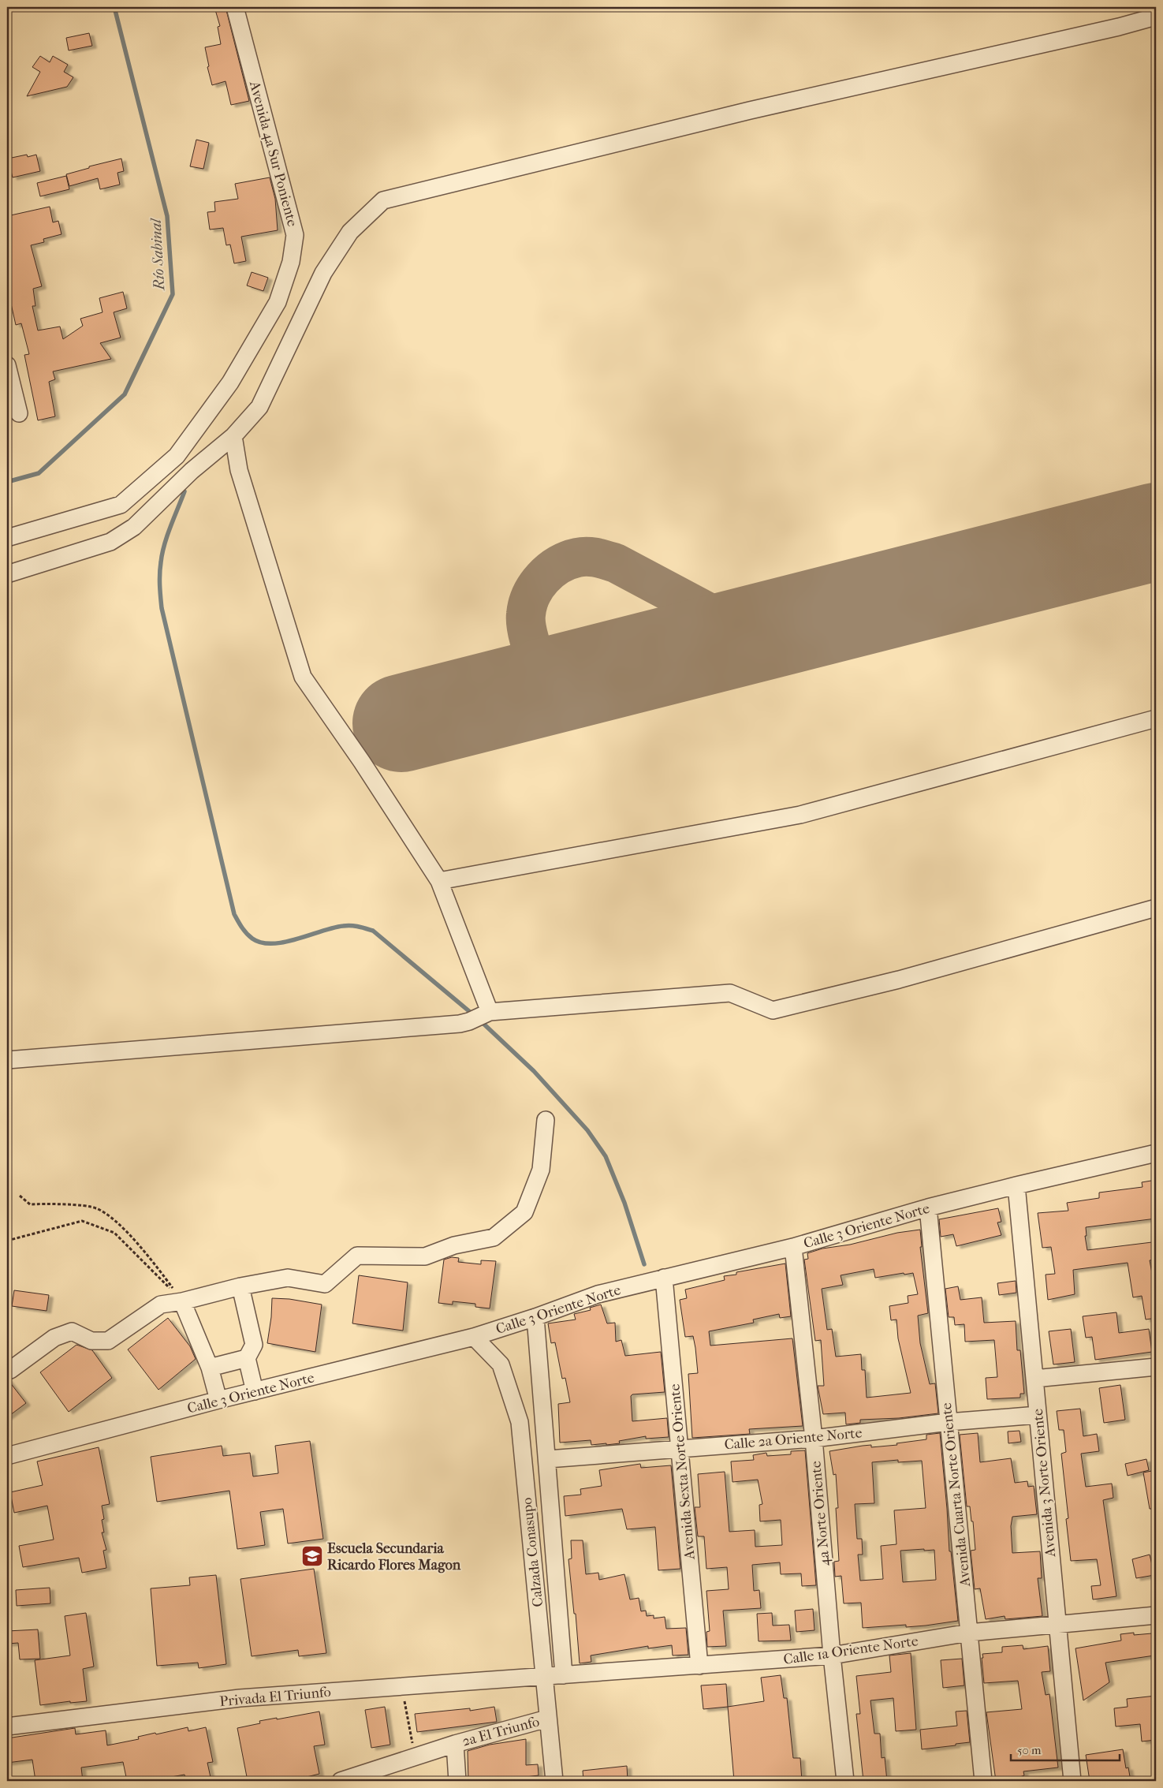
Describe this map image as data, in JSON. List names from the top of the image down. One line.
{"streets":{"street":["Avenida 4a Sur Poniente","Calle 3 Oriente Norte","Calle 2a Oriente Norte","Avenida Sexta Norte Oriente","Avenida 3 Norte Oriente","Avenida Cuarta Norte Oriente","4a Norte Oriente","Calzada Conasupo","Calle 1a Oriente Norte","Privada El Triunfo","2a El Triunfo"]},"crossings":[["Calle 3 Oriente Norte","Avenida Sexta Norte Oriente"],["Calle 3 Oriente Norte","Avenida 3 Norte Oriente"],["Calle 3 Oriente Norte","Avenida Cuarta Norte Oriente"],["Calle 3 Oriente Norte","4a Norte Oriente"],["Calle 3 Oriente Norte","Calzada Conasupo"],["Calle 2a Oriente Norte","Avenida Sexta Norte Oriente"],["Calle 2a Oriente Norte","Avenida 3 Norte Oriente"],["Calle 2a Oriente Norte","Avenida Cuarta Norte Oriente"],["Calle 2a Oriente Norte","4a Norte Oriente"],["Avenida Sexta Norte Oriente","Calle 1a Oriente Norte"],["Avenida 3 Norte Oriente","Calle 1a Oriente Norte"],["Avenida Cuarta Norte Oriente","Calle 1a Oriente Norte"],["4a Norte Oriente","Calle 1a Oriente Norte"],["Calzada Conasupo","Calle 1a Oriente Norte"],["Calzada Conasupo","Privada El Triunfo"],["Calzada Conasupo","2a El Triunfo"],["Calle 1a Oriente Norte","Privada El Triunfo"]],"water":["Río Sabinal"],"places":{"school or university":["Escuela Secundaria Ricardo Flores Magon"]},"scale_bar":"50 m"}
